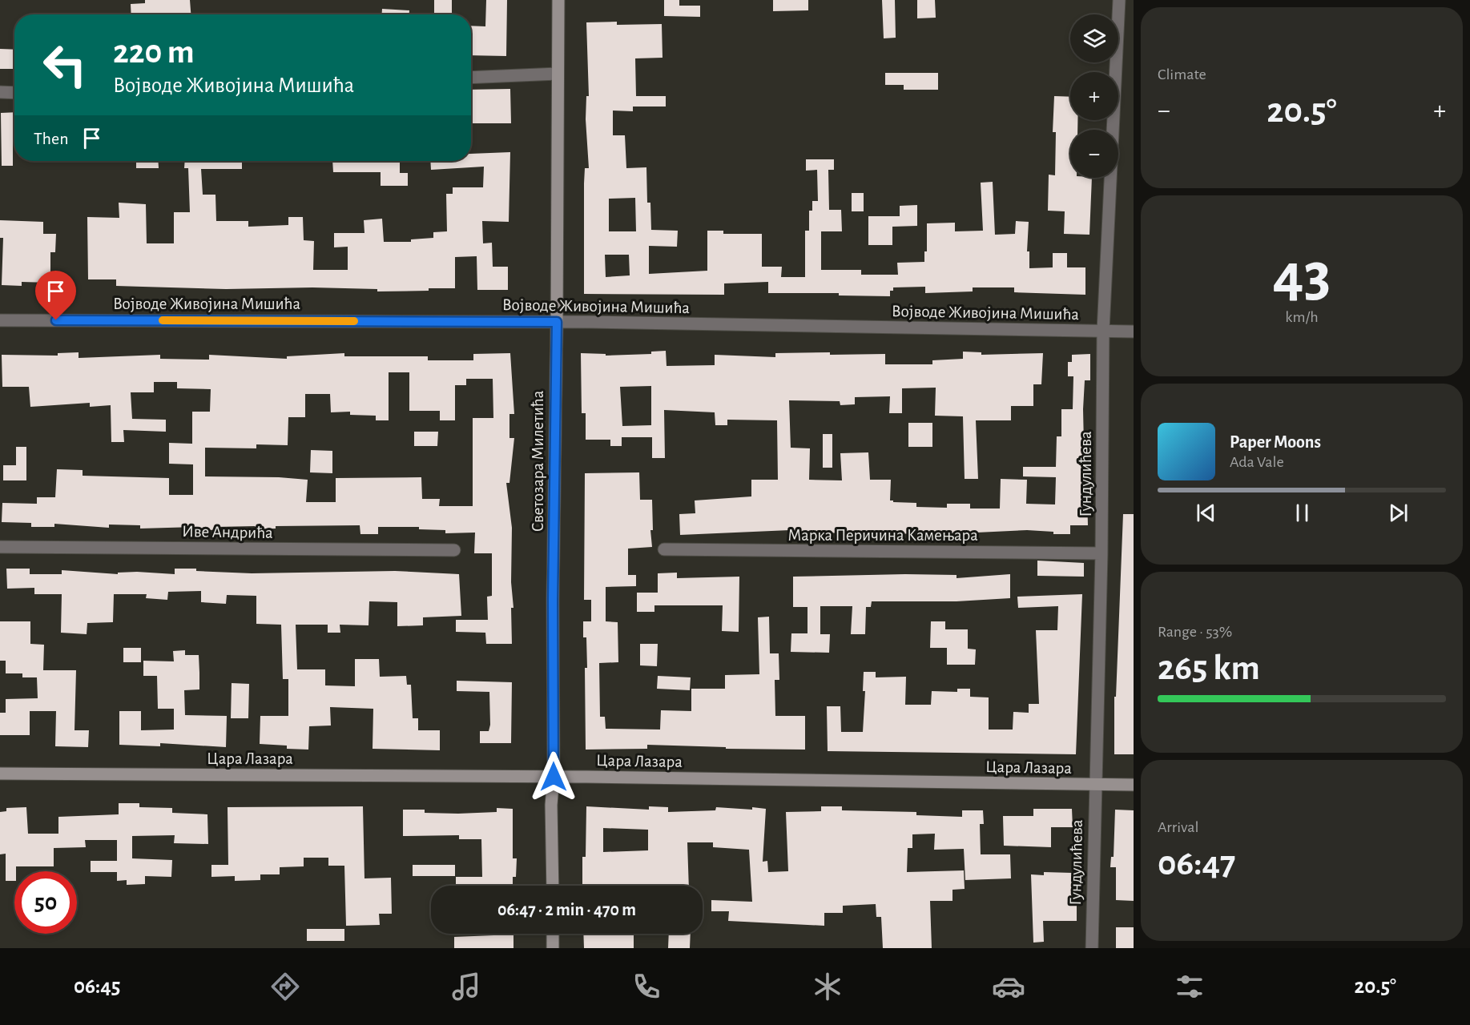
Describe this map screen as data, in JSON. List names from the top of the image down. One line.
{"streets":{"main road":["Светозара Милетића","Цара Лазара"],"street":["Војводе Живојина Мишића","Гундулићева","Иве Андрића","Марка Перичина Камењара"]},"crossings":[["Војводе Живојина Мишића","Светозара Милетића"],["Војводе Живојина Мишића","Гундулићева"],["Светозара Милетића","Цара Лазара"],["Гундулићева","Марка Перичина Камењара"],["Гундулићева","Цара Лазара"]],"page":{"tile":["Climate",["43","km/h"],["Range · 53%","265 km"],["Arrival","06:47"]],"map_buttons":["+","−"],"turn":["220 m","Војводе Живојина Мишића"],"heat":["−","20.5°","+"],"then":"Then","song":["Paper Moons","Ada Vale"],"limit":"50","trip":"06:47 · 2 min · 470 m","tabs":["06:45","20.5°"]}}
